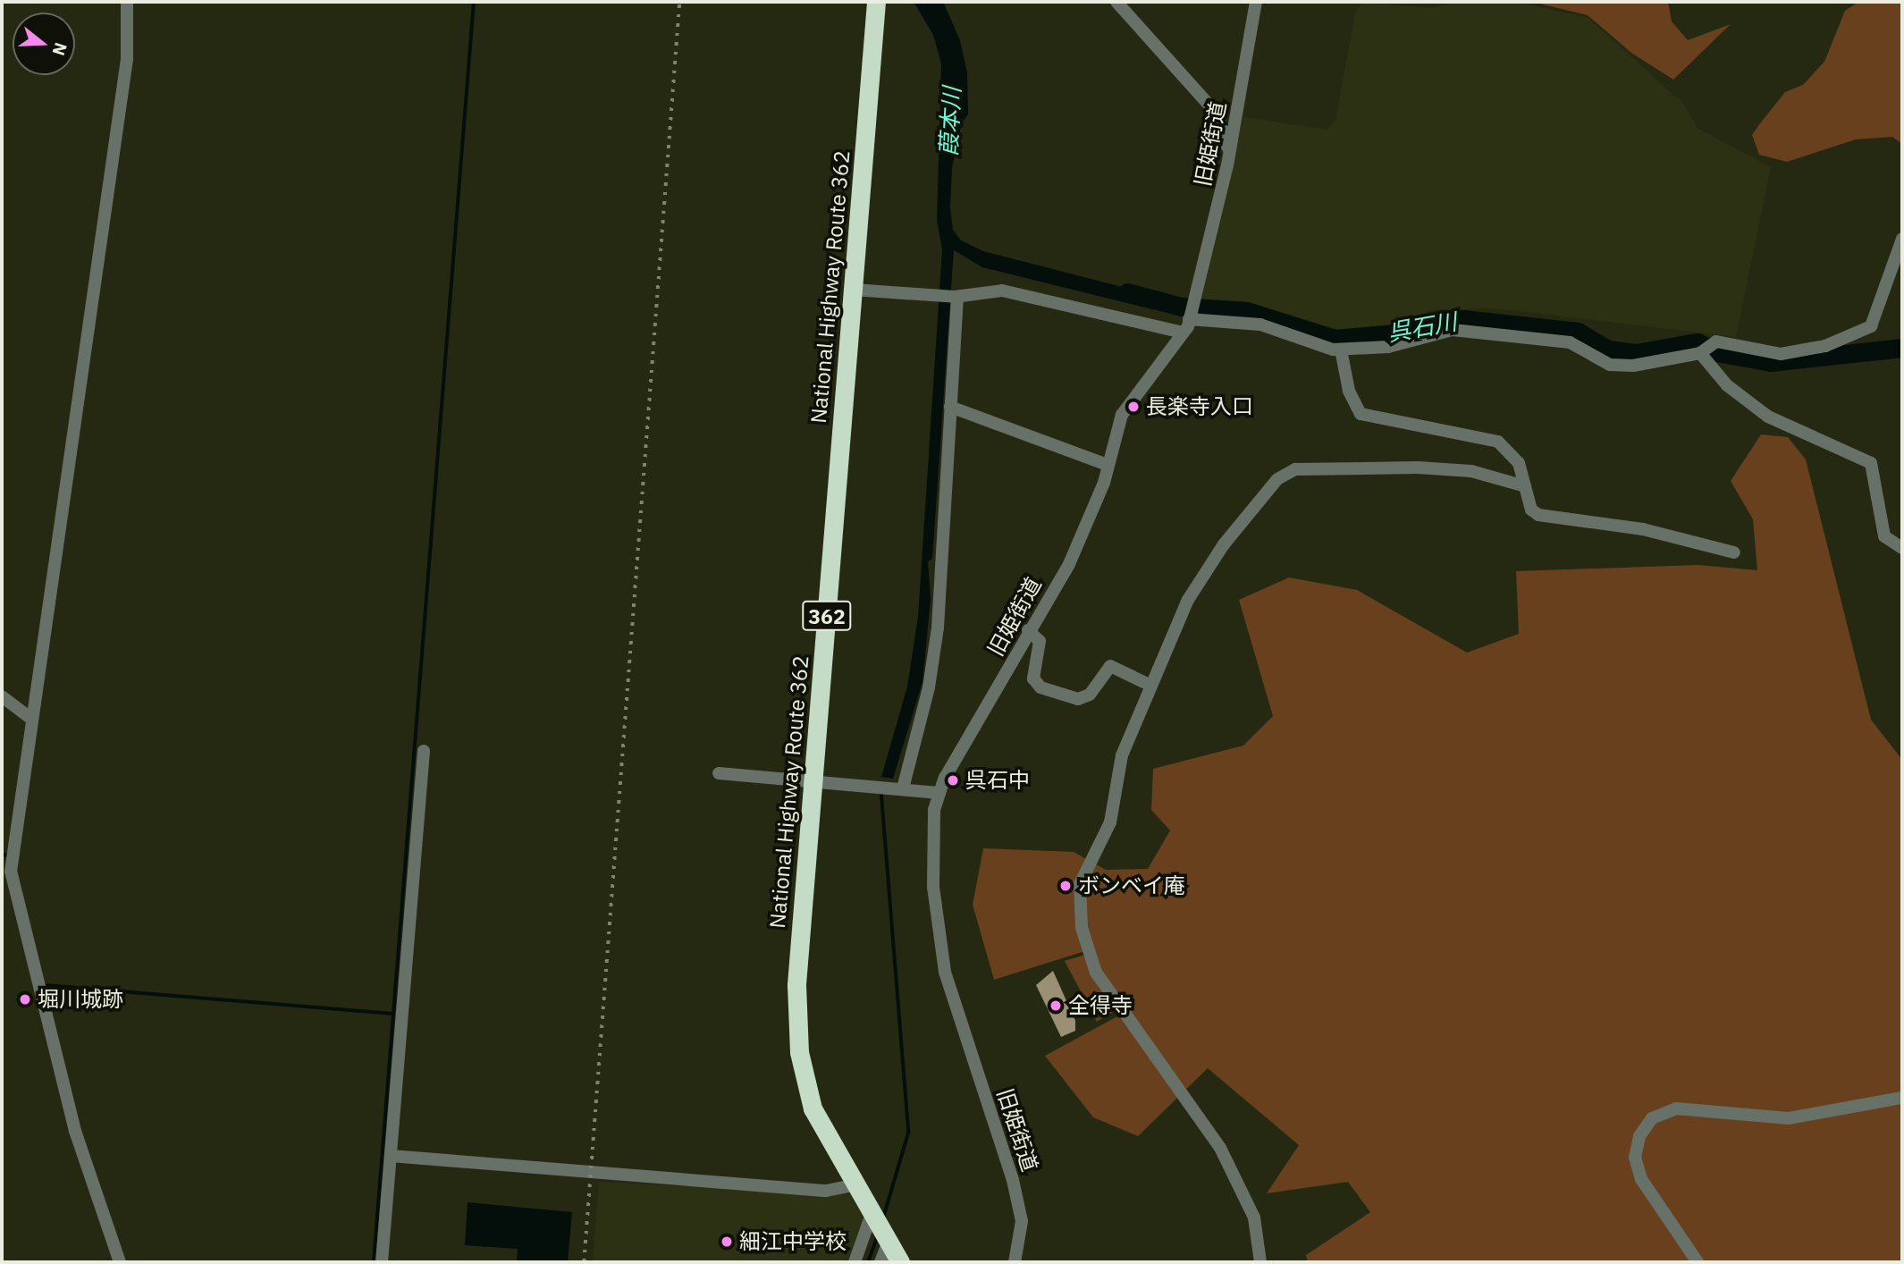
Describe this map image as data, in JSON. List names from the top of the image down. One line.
{"streets":{"highway":["National Highway Route 362","362"],"street":["旧姫街道"]},"water":["葭本川","呉石川"],"places":["長楽寺入口","呉石中","ボンベイ庵","堀川城跡","全得寺","細江中学校"],"north":"right"}
